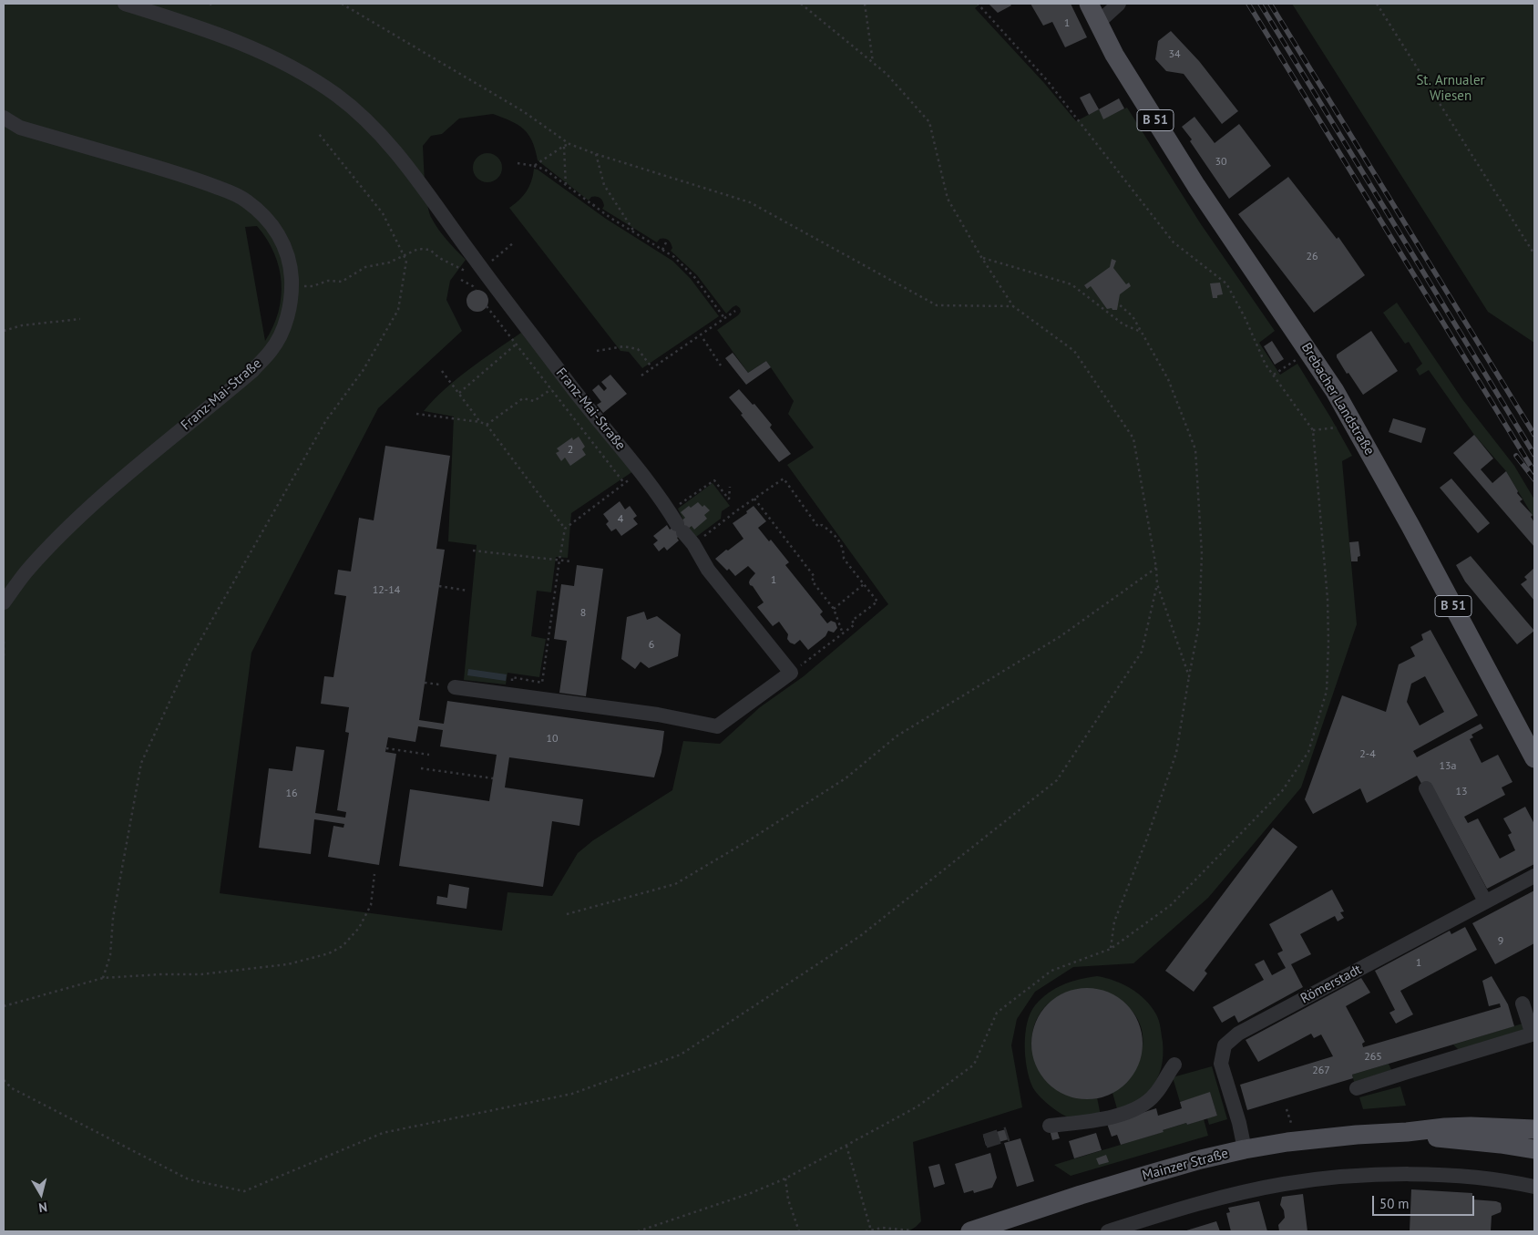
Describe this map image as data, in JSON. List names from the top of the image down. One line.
{"streets":{"main road":["B 51","Brebacher Landstraße","Mainzer Straße"],"street":["Franz-Mai-Straße","Römerstadt"]},"crossings":[["B 51","Brebacher Landstraße"],["Römerstadt","Mainzer Straße"]],"parks":["St. Arnualer Wiesen"],"house_numbers":["1","34","30","26","2","4","1","12-14","8","6","10","2-4","13a","13","16","9","1","265","267"],"scale_bar":"50 m","north":"bottom"}
